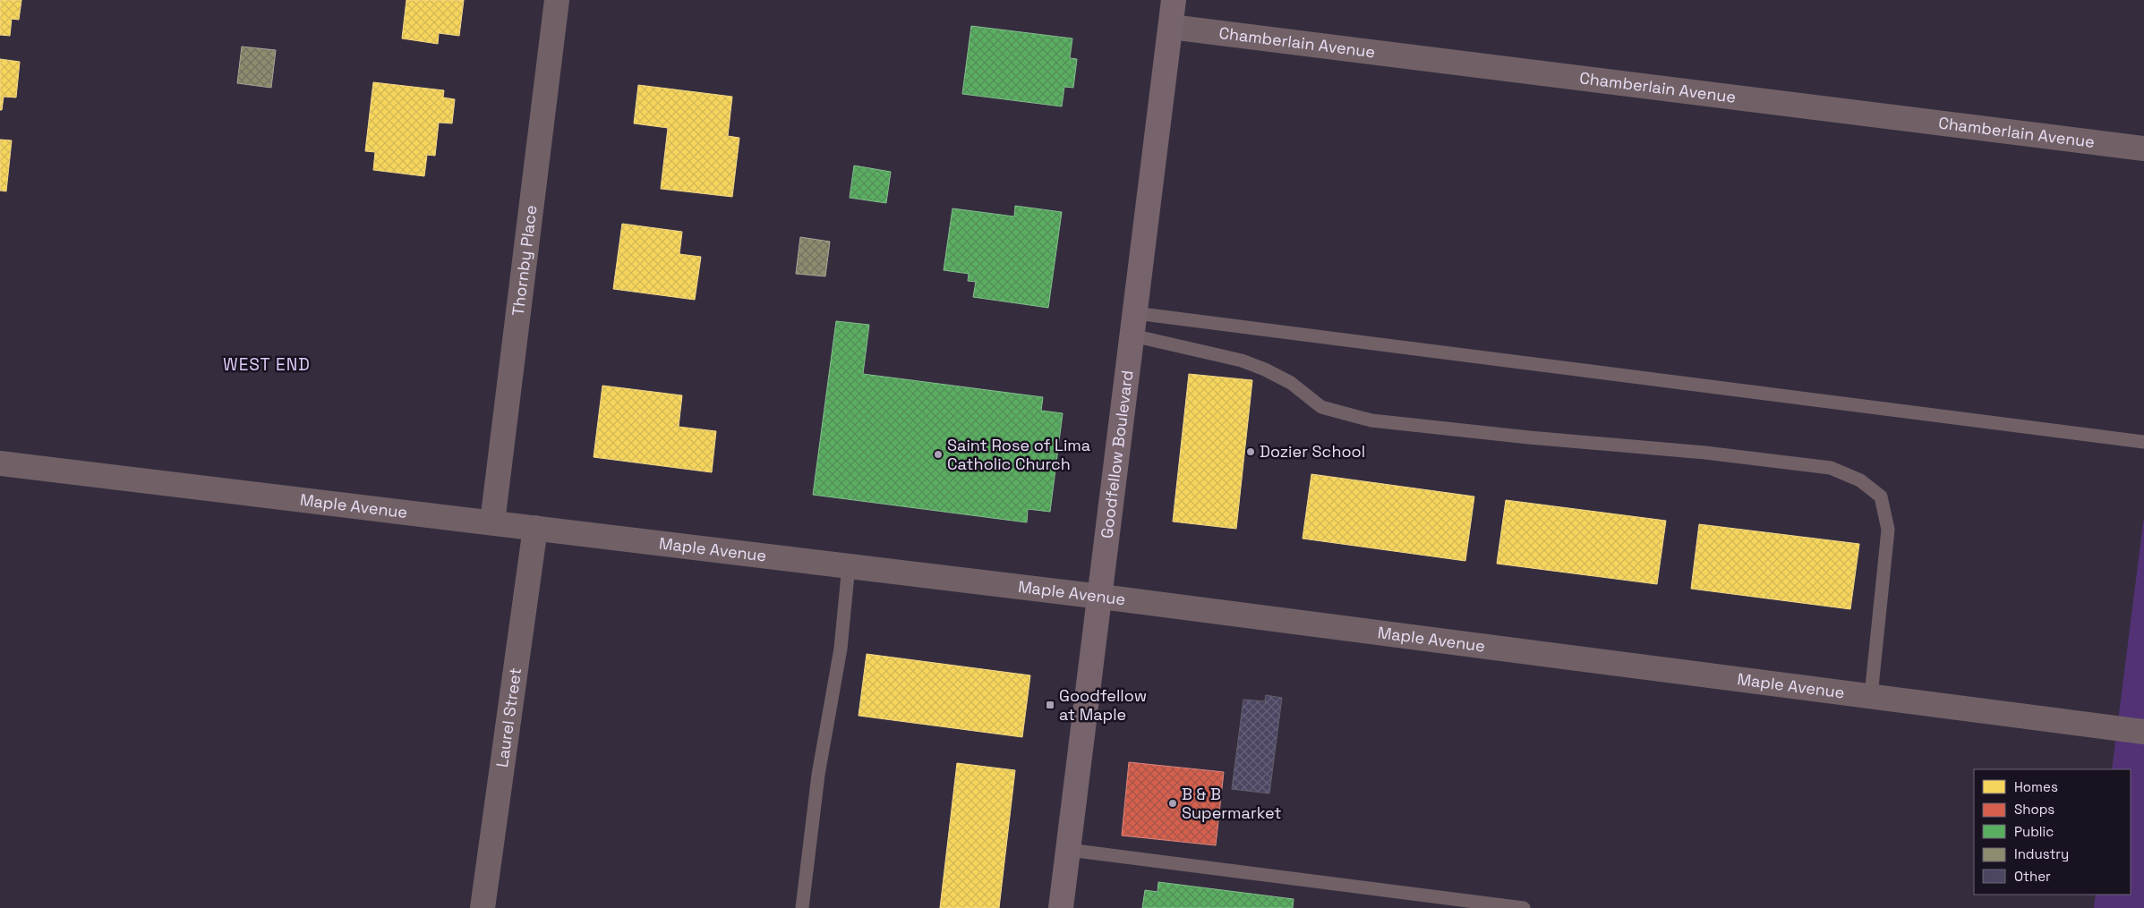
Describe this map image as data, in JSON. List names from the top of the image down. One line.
{"streets":{"main road":["Goodfellow Boulevard"],"street":["Chamberlain Avenue","Thornby Place","Maple Avenue","Laurel Street"]},"crossings":[["Chamberlain Avenue","Goodfellow Boulevard"],["Thornby Place","Maple Avenue"],["Goodfellow Boulevard","Maple Avenue"],["Maple Avenue","Laurel Street"]],"districts":["WEST END"],"places":{"other":["Dozier School","Saint Rose of Lima Catholic Church","B & B Supermarket"],"transit":["Goodfellow at Maple"]},"legend":["Homes","Shops","Public","Industry","Other"]}
